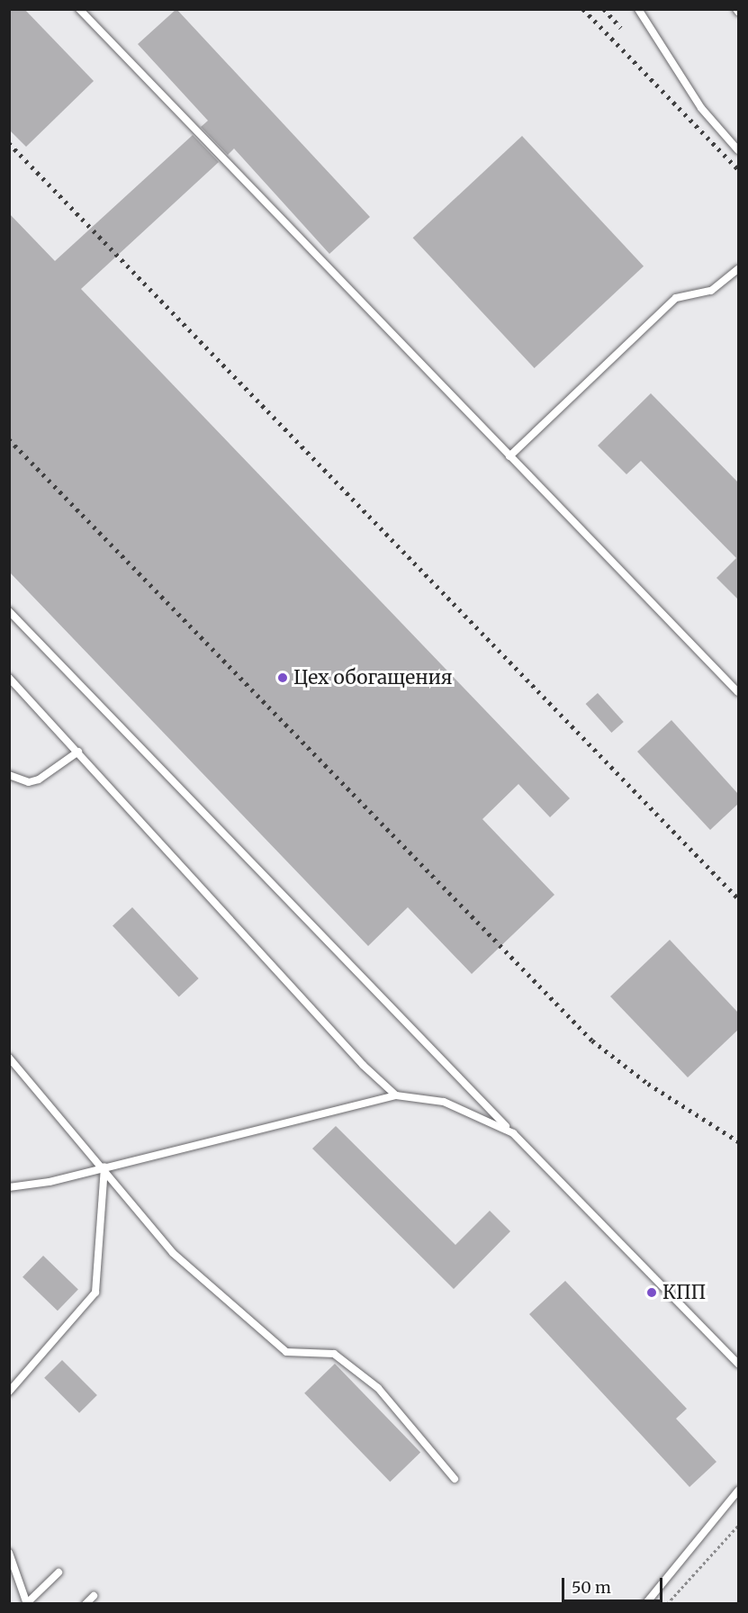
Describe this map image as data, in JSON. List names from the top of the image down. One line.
{"places":["Цех обогащения","КПП"],"scale_bar":"50 m"}
